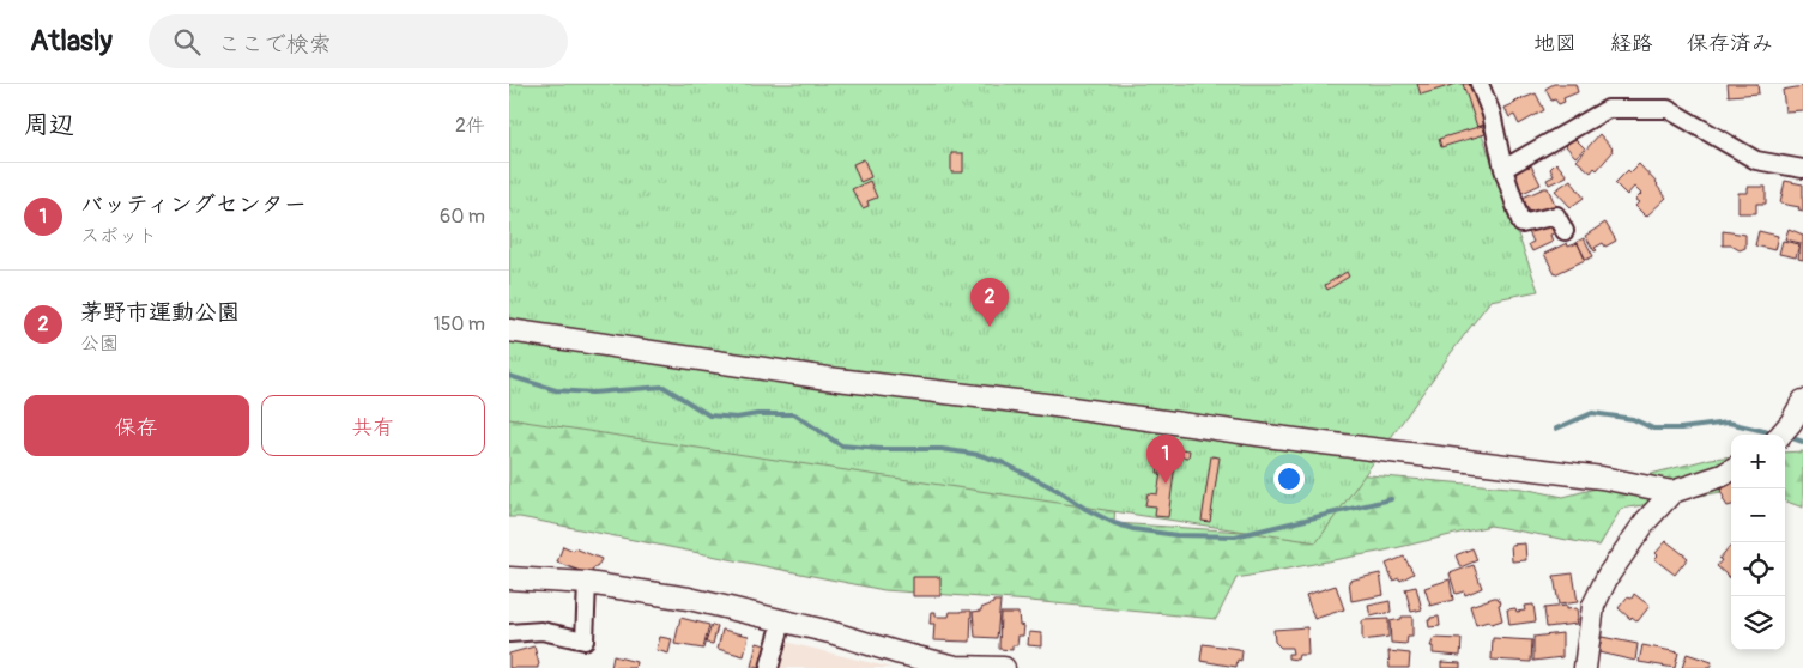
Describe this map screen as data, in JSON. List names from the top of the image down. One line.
{"page":{"header":"Atlasly","search":"ここで検索","nav":["地図","経路","保存済み"],"heading":["周辺","2件"],"list":[{"mark":"1","name":"バッティングセンター","note":"スポット","value":"60 m"},{"mark":"2","name":"茅野市運動公園","note":"公園","value":"150 m"}],"pins":["2","1"],"buttons":["保存","共有"],"map_buttons":["+","−"]}}
